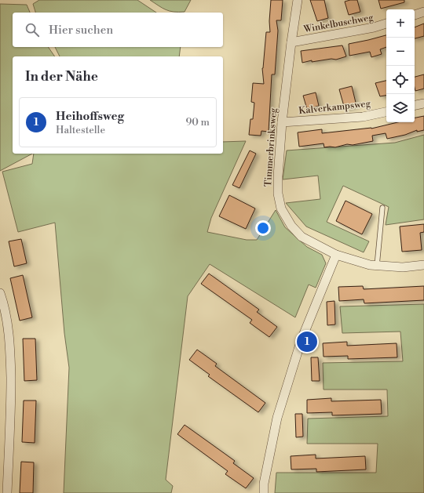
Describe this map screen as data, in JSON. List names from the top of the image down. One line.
{"streets":{"street":["Winkelbuschweg","Kalverkampsweg","Timmerbrinksweg"]},"crossings":[["Winkelbuschweg","Timmerbrinksweg"],["Kalverkampsweg","Timmerbrinksweg"]],"page":{"map_buttons":["+","−"],"search":"Hier suchen","heading":"In der Nähe","list":[{"mark":"1","name":"Heihoffsweg","note":"Haltestelle","value":"90 m"}],"pins":"1"}}
